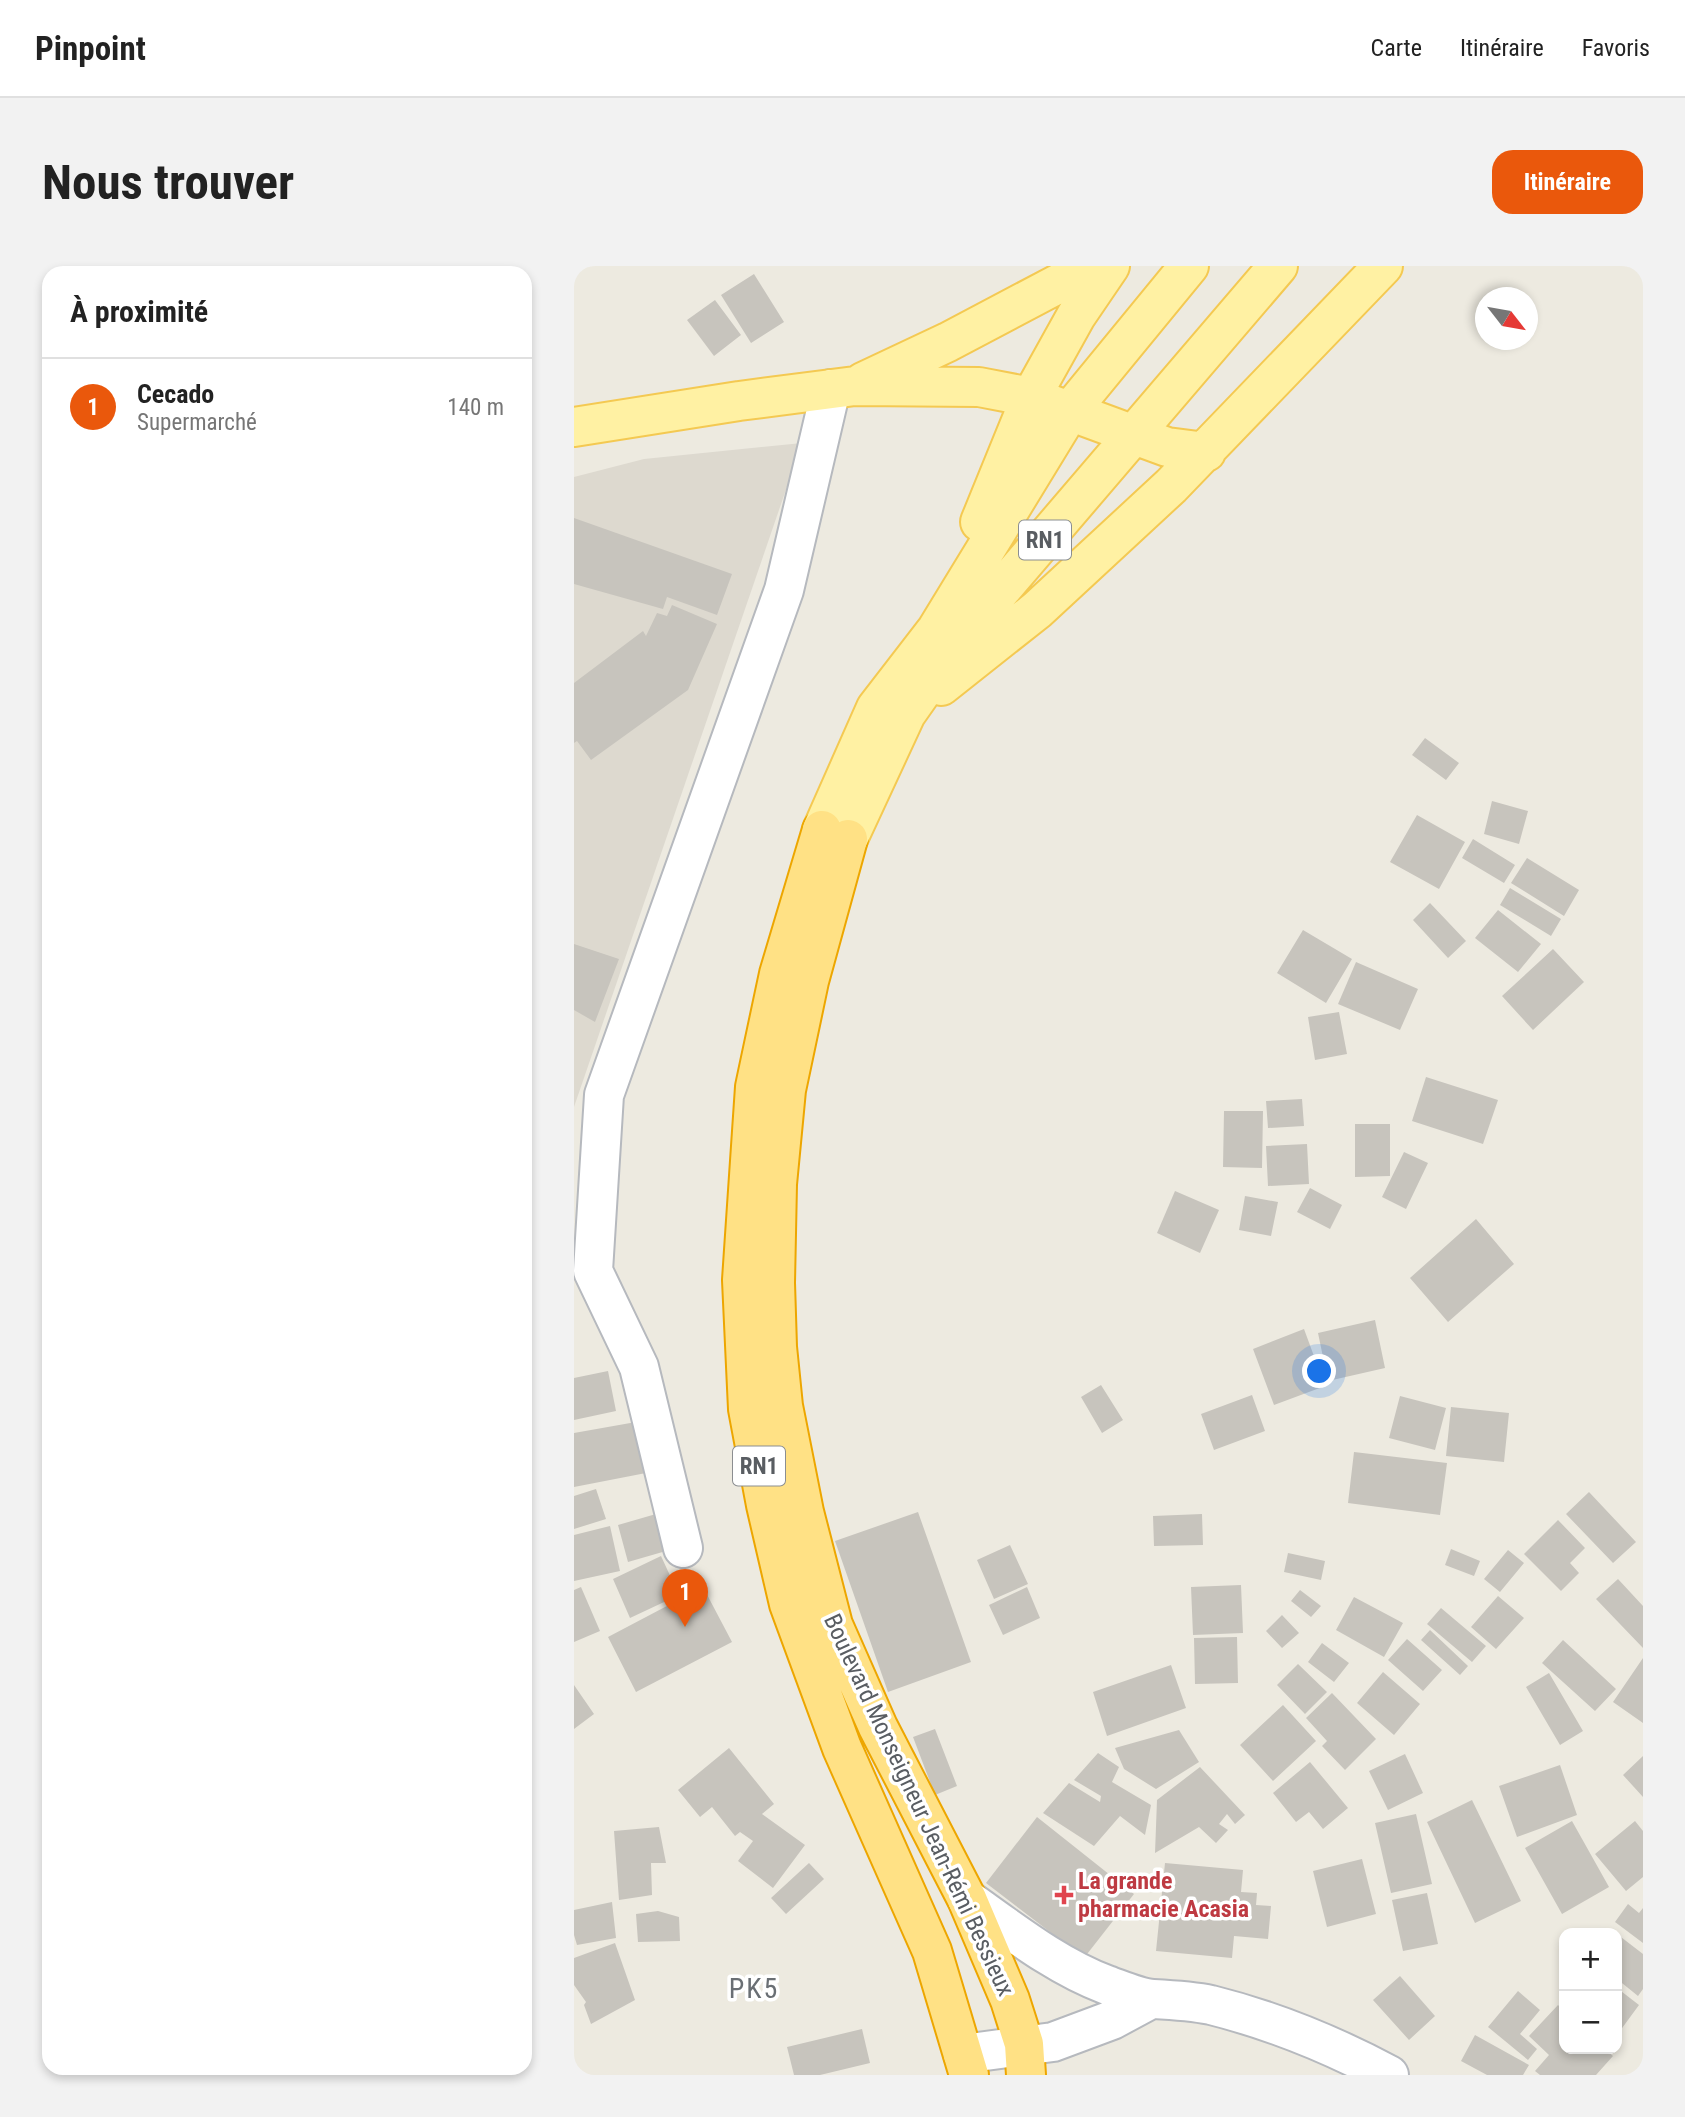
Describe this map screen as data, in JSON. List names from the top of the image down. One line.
{"streets":{"highway":["RN1","Boulevard Monseigneur Jean-Rémi Bessieux"]},"districts":["PK5"],"places":{"health":["La grande pharmacie Acasia"]},"north":"bottom right","page":{"header":"Pinpoint","nav":["Carte","Itinéraire","Favoris"],"buttons":"Itinéraire","title":"Nous trouver","heading":"À proximité","list":[{"mark":"1","name":"Cecado","note":"Supermarché","value":"140 m"}],"pins":"1","map_buttons":["+","−"]}}
